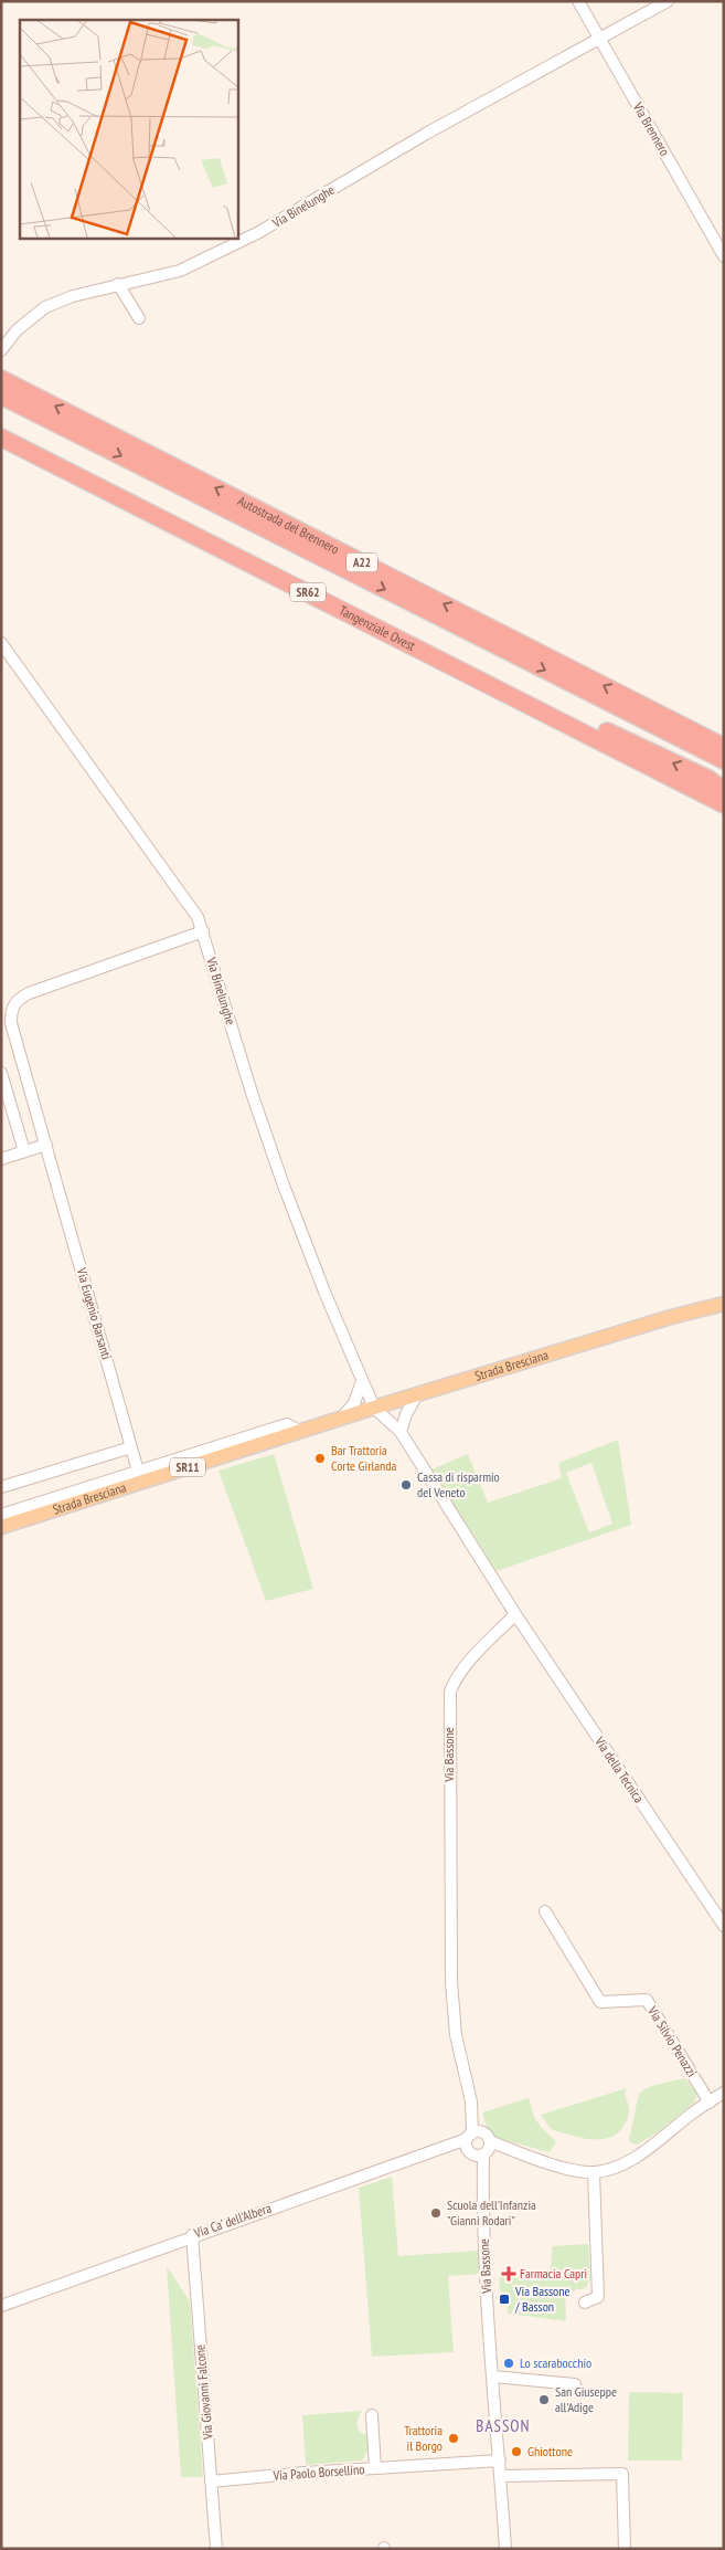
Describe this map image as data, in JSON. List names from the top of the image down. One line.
{"streets":{"highway":["Autostrada del Brennero","A22","SR62","Tangenziale Ovest"],"main road":["Strada Bresciana","SR11"],"street":["Via Brennero","Via Binelunghe","Via Eugenio Barsanti","Via Bassone","Via della Tecnica","Via Silvio Penazzi","Via Ca' dell'Albera","Via Giovanni Falcone","Via Paolo Borsellino"]},"crossings":[["Via Brennero","Via Binelunghe"],["Via Binelunghe","Strada Bresciana"],["Via Eugenio Barsanti","Strada Bresciana"],["Via Bassone","Via della Tecnica"],["Via Bassone","Via Ca' dell'Albera"],["Via Ca' dell'Albera","Via Giovanni Falcone"],["Via Giovanni Falcone","Via Paolo Borsellino"]],"districts":["BASSON"],"places":{"other":["Bar Trattoria Corte Girlanda","Cassa di risparmio del Veneto","Scuola dell'Infanzia \"Gianni Rodari\"","Lo scarabocchio","San Giuseppe all'Adige","Trattoria il Borgo","Ghiottone"],"health":["Farmacia Capri"],"transit":["Via Bassone / Basson"]}}
